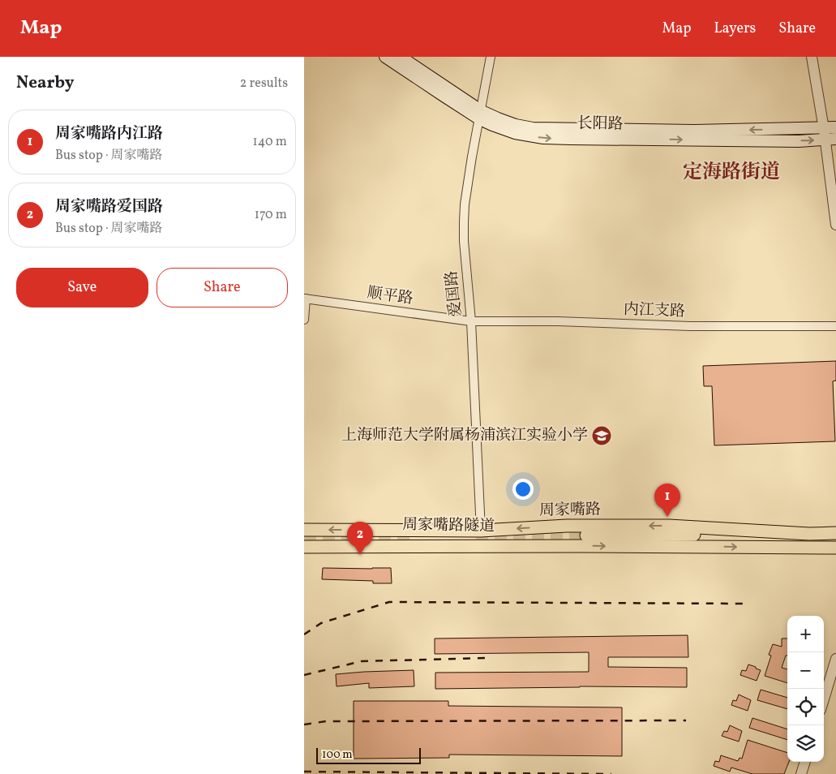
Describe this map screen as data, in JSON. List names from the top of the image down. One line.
{"streets":{"main road":["长阳路","周家嘴路"],"street":["爱国路","顺平路","内江支路"]},"crossings":[["长阳路","爱国路"],["爱国路","顺平路"],["爱国路","内江支路"],["爱国路","周家嘴路"],["顺平路","内江支路"]],"districts":["定海路街道"],"places":{"school or university":["上海师范大学附属杨浦滨江实验小学"]},"scale_bar":"100 m","page":{"header":"Map","nav":["Map","Layers","Share"],"heading":["Nearby","2 results"],"list":[{"mark":"1","name":"周家嘴路内江路","note":"Bus stop · 周家嘴路","value":"140 m"},{"mark":"2","name":"周家嘴路爱国路","note":"Bus stop · 周家嘴路","value":"170 m"}],"buttons":["Save","Share"],"pins":["1","2"],"map_buttons":["+","−"],"scale":"100 m"}}
